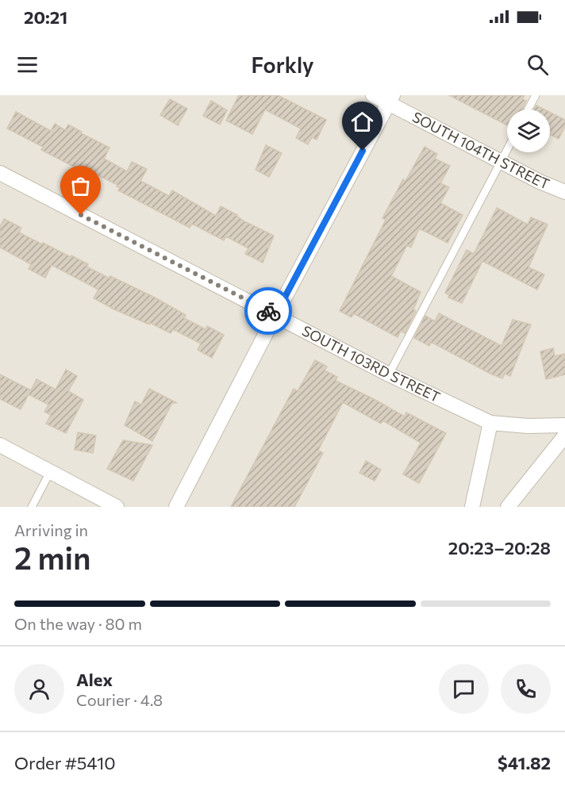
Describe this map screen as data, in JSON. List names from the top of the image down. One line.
{"streets":{"street":["SOUTH 104TH STREET","SOUTH 103RD STREET"]},"page":{"status":"20:21","header":"Forkly","heading":["2 min","Arriving in","20:23–20:28"],"panel":["Alex","Courier · 4.8","Order #5410","$41.82"],"bar":"On the way · 80 m"}}
